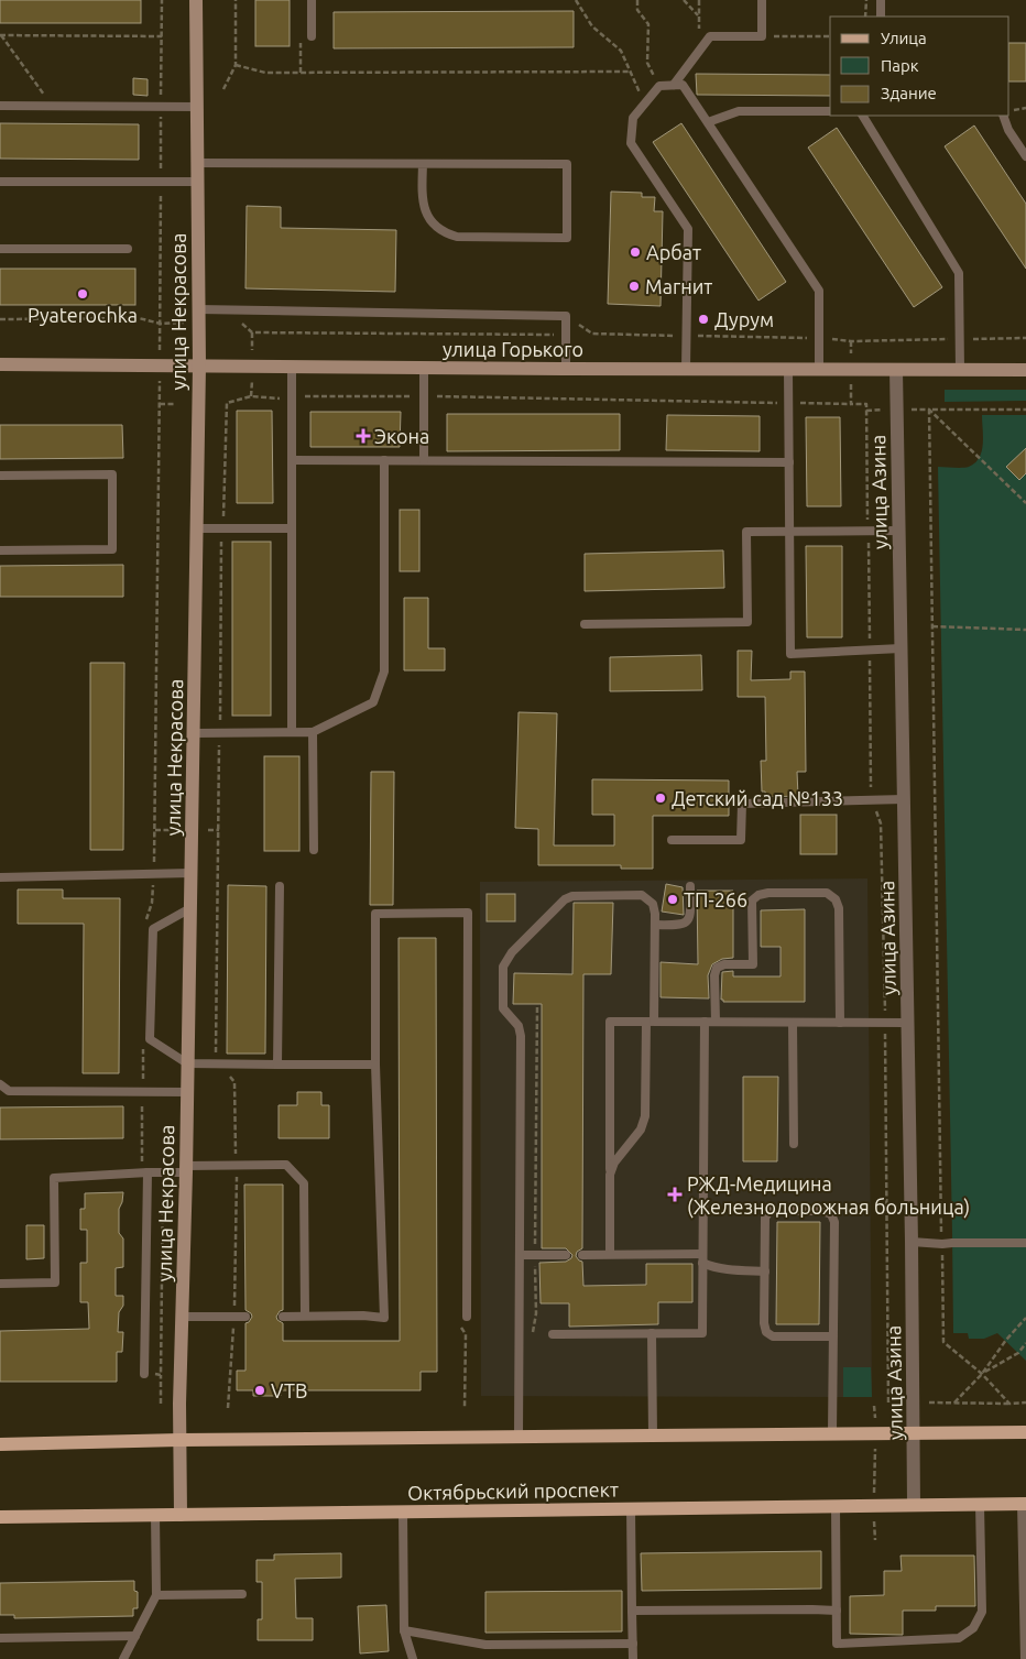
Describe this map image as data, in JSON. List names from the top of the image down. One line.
{"streets":{"main road":["Октябрьский проспект"],"street":["улица Некрасова","улица Горького","улица Азина"]},"crossings":[["улица Некрасова","улица Горького"],["улица Некрасова","Октябрьский проспект"],["улица Горького","улица Азина"],["улица Азина","Октябрьский проспект"]],"places":{"other":["Арбат","Магнит","Pyaterochka","Дурум","Детский сад №133","ТП-266","VTB"],"health":["Экона","РЖД-Медицина (Железнодорожная больница)"]},"legend":["Улица","Парк","Здание"]}
